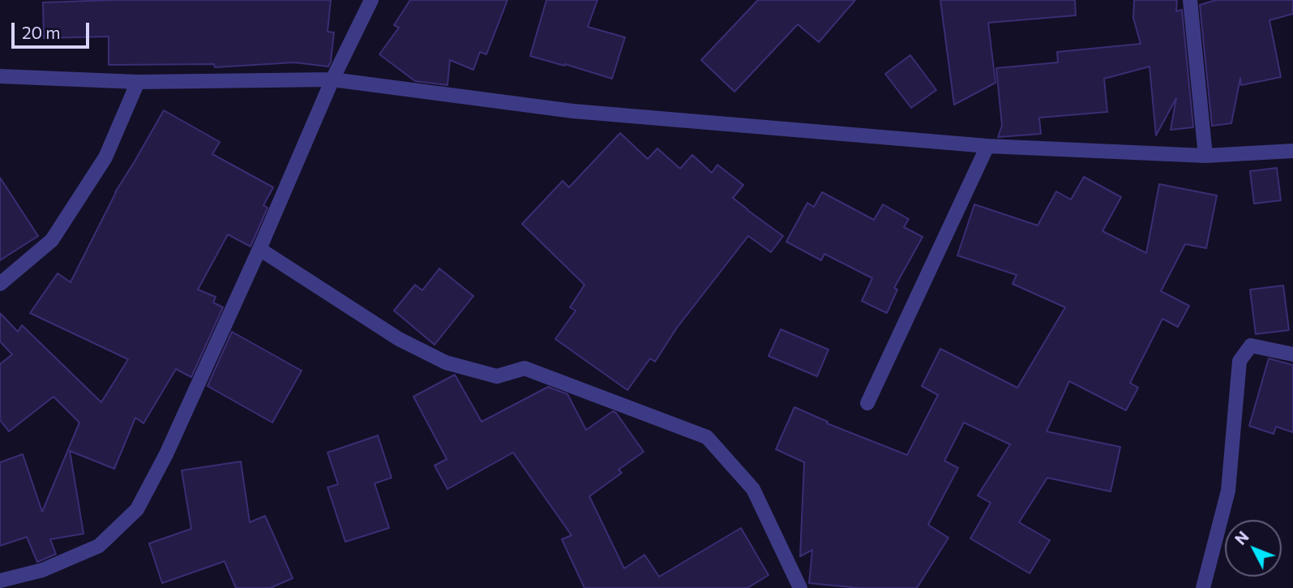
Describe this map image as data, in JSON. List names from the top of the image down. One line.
{"scale_bar":"20 m","north":"top left"}
